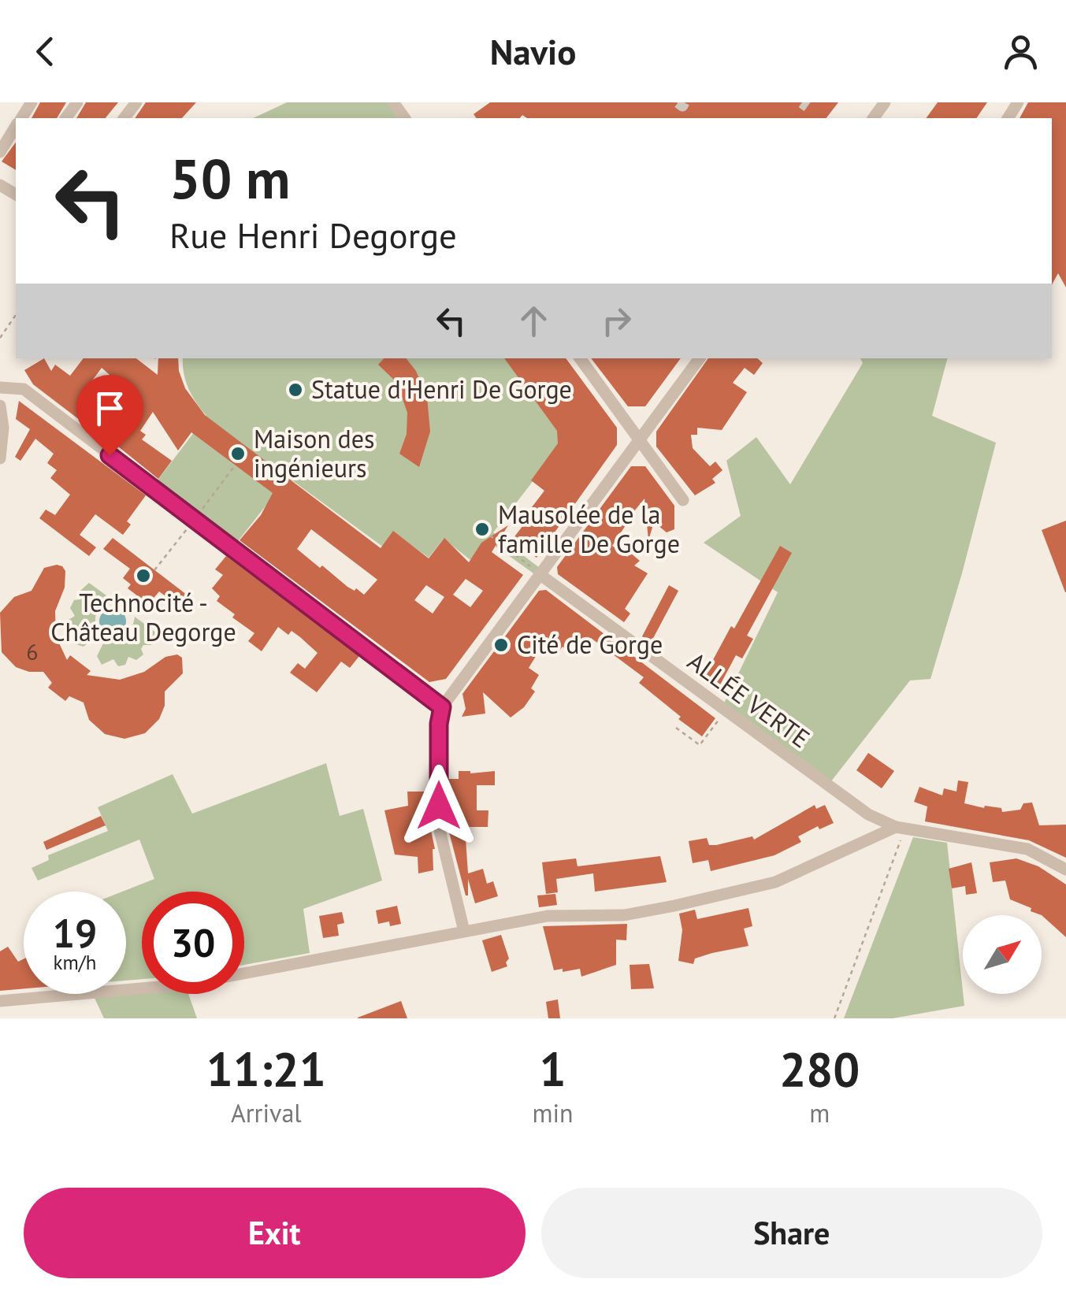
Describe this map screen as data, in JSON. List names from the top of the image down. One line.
{"streets":{"street":["ALLÉE VERTE"]},"places":["Statue d'Henri De Gorge","Maison des ingénieurs","Mausolée de la famille De Gorge","Technocité - Château Degorge","Cité de Gorge"],"house_numbers":["6"],"north":"top right","page":{"header":"Navio","turn":["50 m","Rue Henri Degorge"],"speed":"19 km/h","limit":"30","eta":["11:21","Arrival","1","min","280","m"],"buttons":["Exit","Share"]}}
